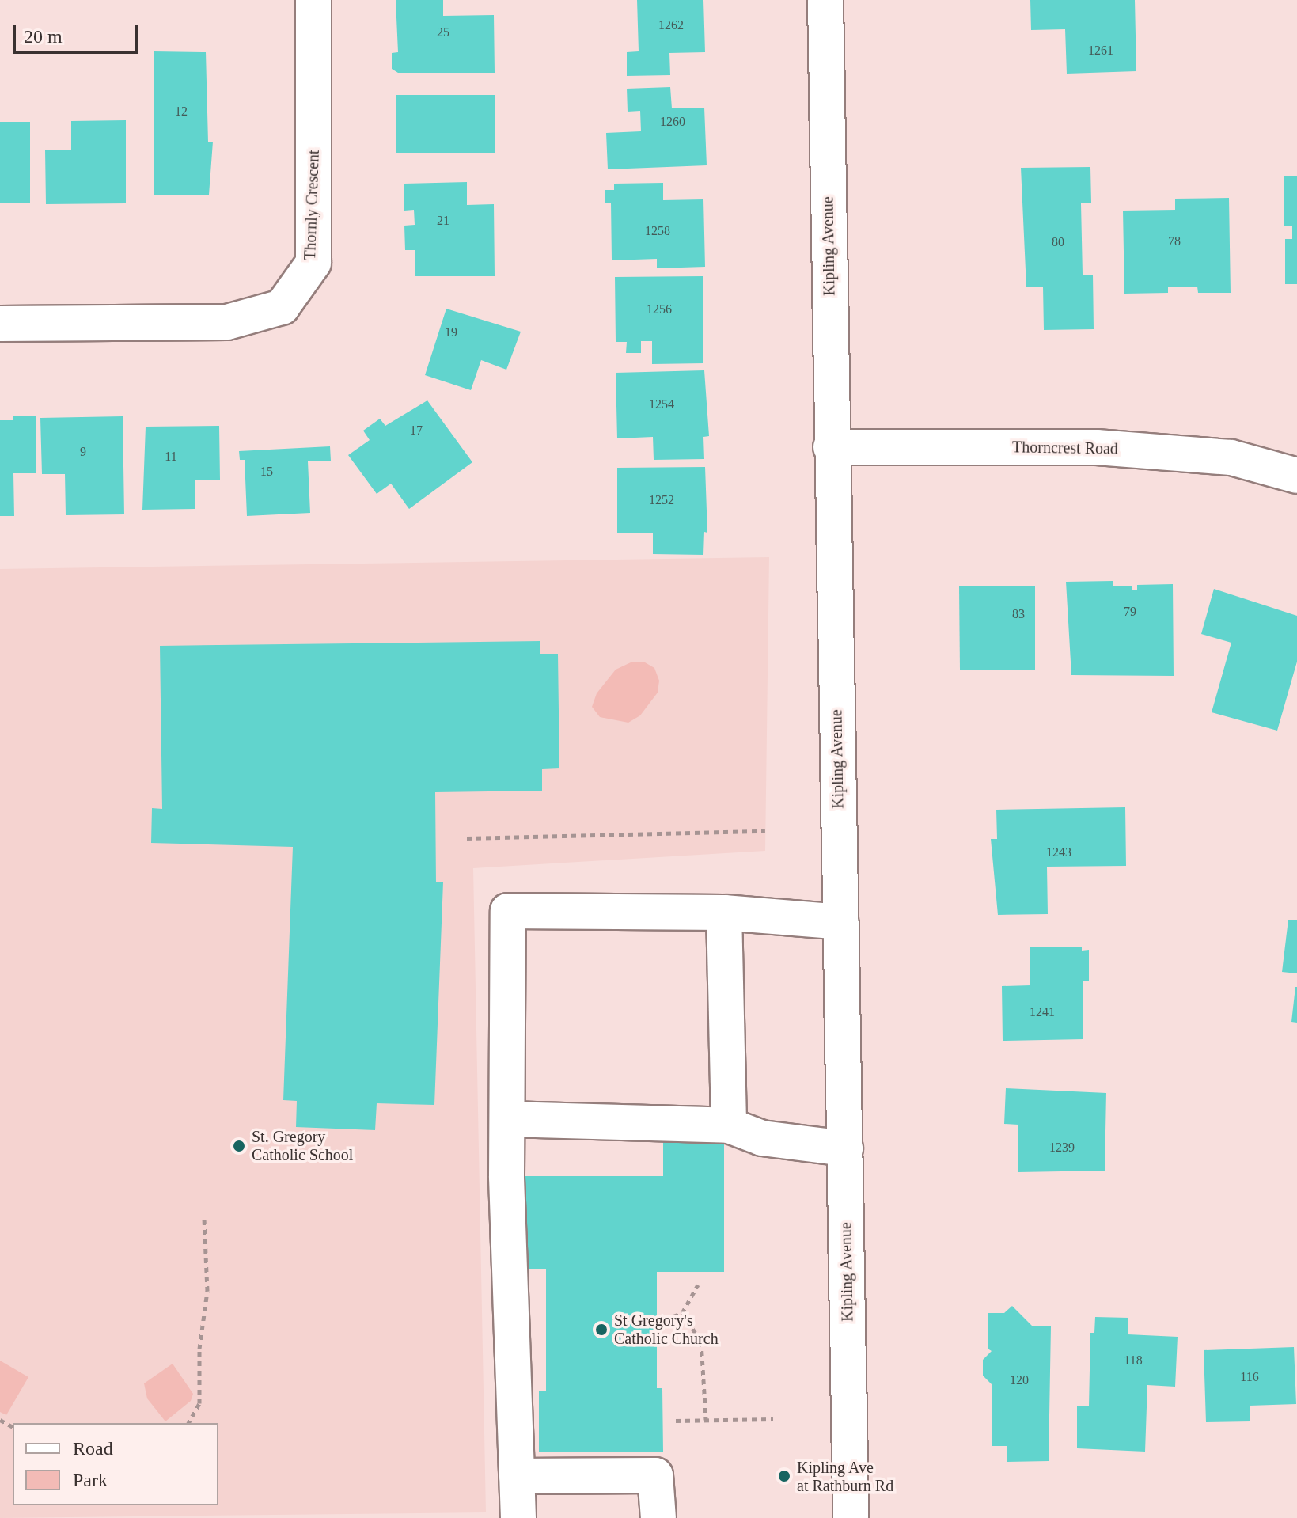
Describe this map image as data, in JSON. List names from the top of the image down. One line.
{"streets":{"main road":["Thornly Crescent","Kipling Avenue","Thorncrest Road"]},"crossings":[["Kipling Avenue","Thorncrest Road"]],"places":["St. Gregory Catholic School","St Gregory's Catholic Church","Kipling Ave at Rathburn Rd"],"house_numbers":["1262","25","1261","12","1260","21","1258","78","80","1256","19","1254","17","9","11","15","1252","79","83","1243","1241","1239","118","116","120"],"legend":["Road","Park"],"scale_bar":"20 m"}
